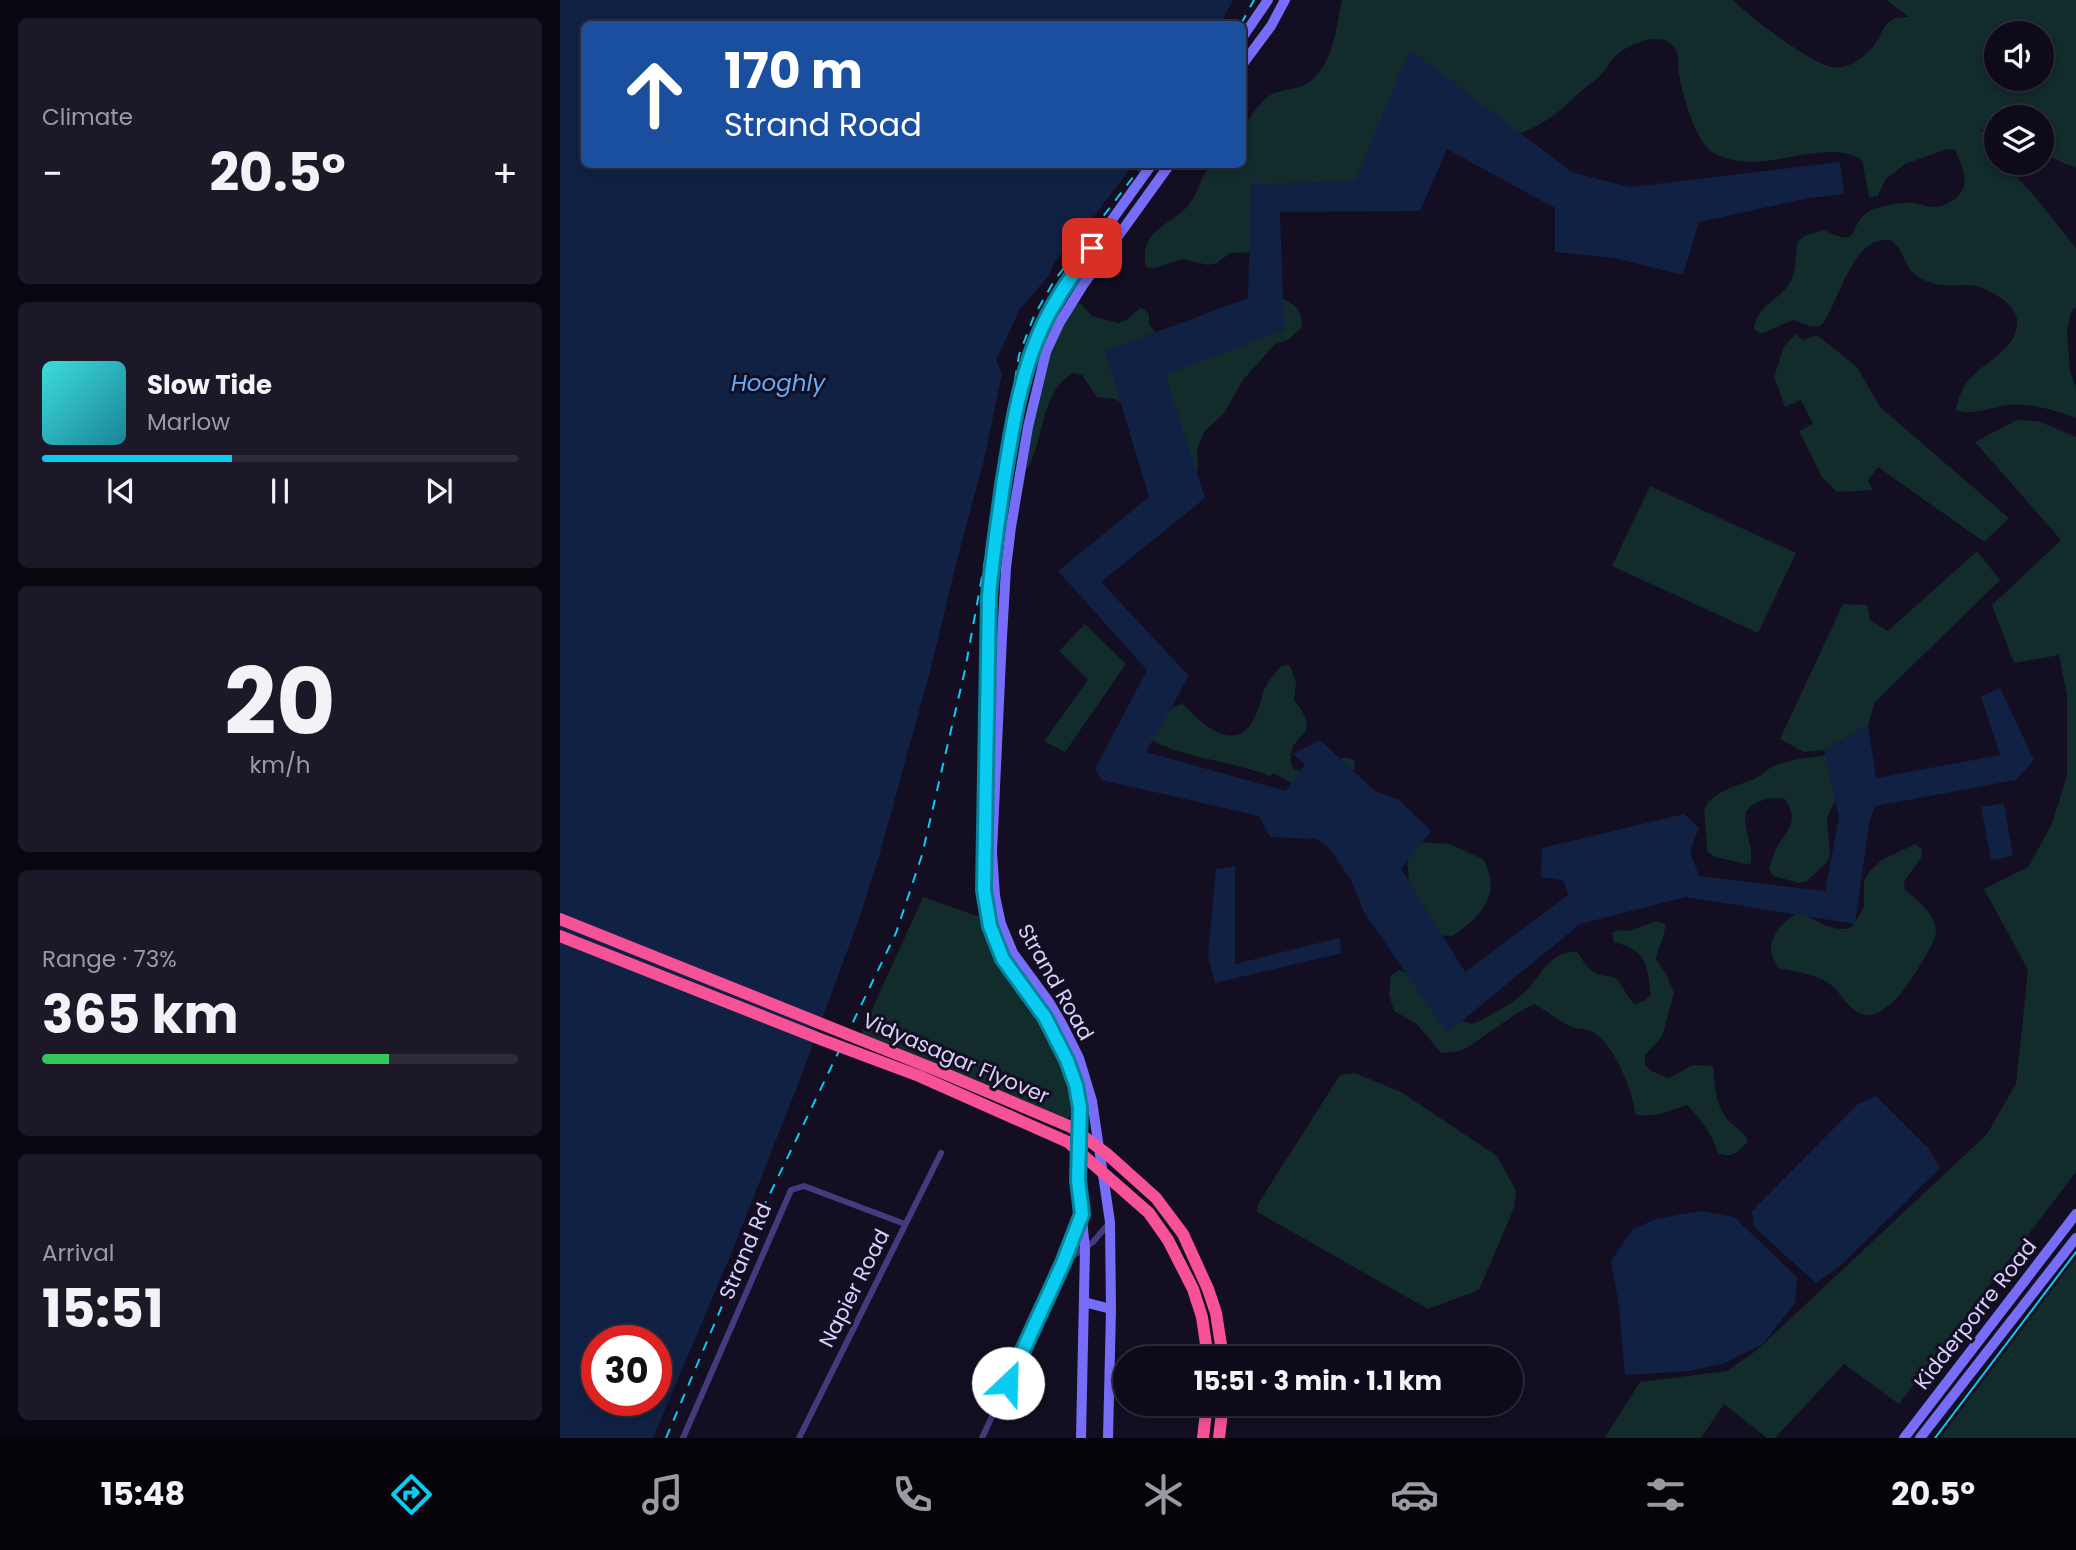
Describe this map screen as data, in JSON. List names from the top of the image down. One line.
{"streets":{"highway":["Vidyasagar Flyover"],"main road":["Strand Road","Kidderporre Road"],"street":["Strand Rd","Napier Road"]},"crossings":[["Strand Rd","Napier Road"]],"water":["Hooghly"],"page":{"tile":["Climate",["20","km/h"],["Range · 73%","365 km"],["Arrival","15:51"]],"turn":["170 m","Strand Road"],"heat":["−","20.5°","+"],"song":["Slow Tide","Marlow"],"limit":"30","trip":"15:51 · 3 min · 1.1 km","tabs":["15:48","20.5°"]}}
